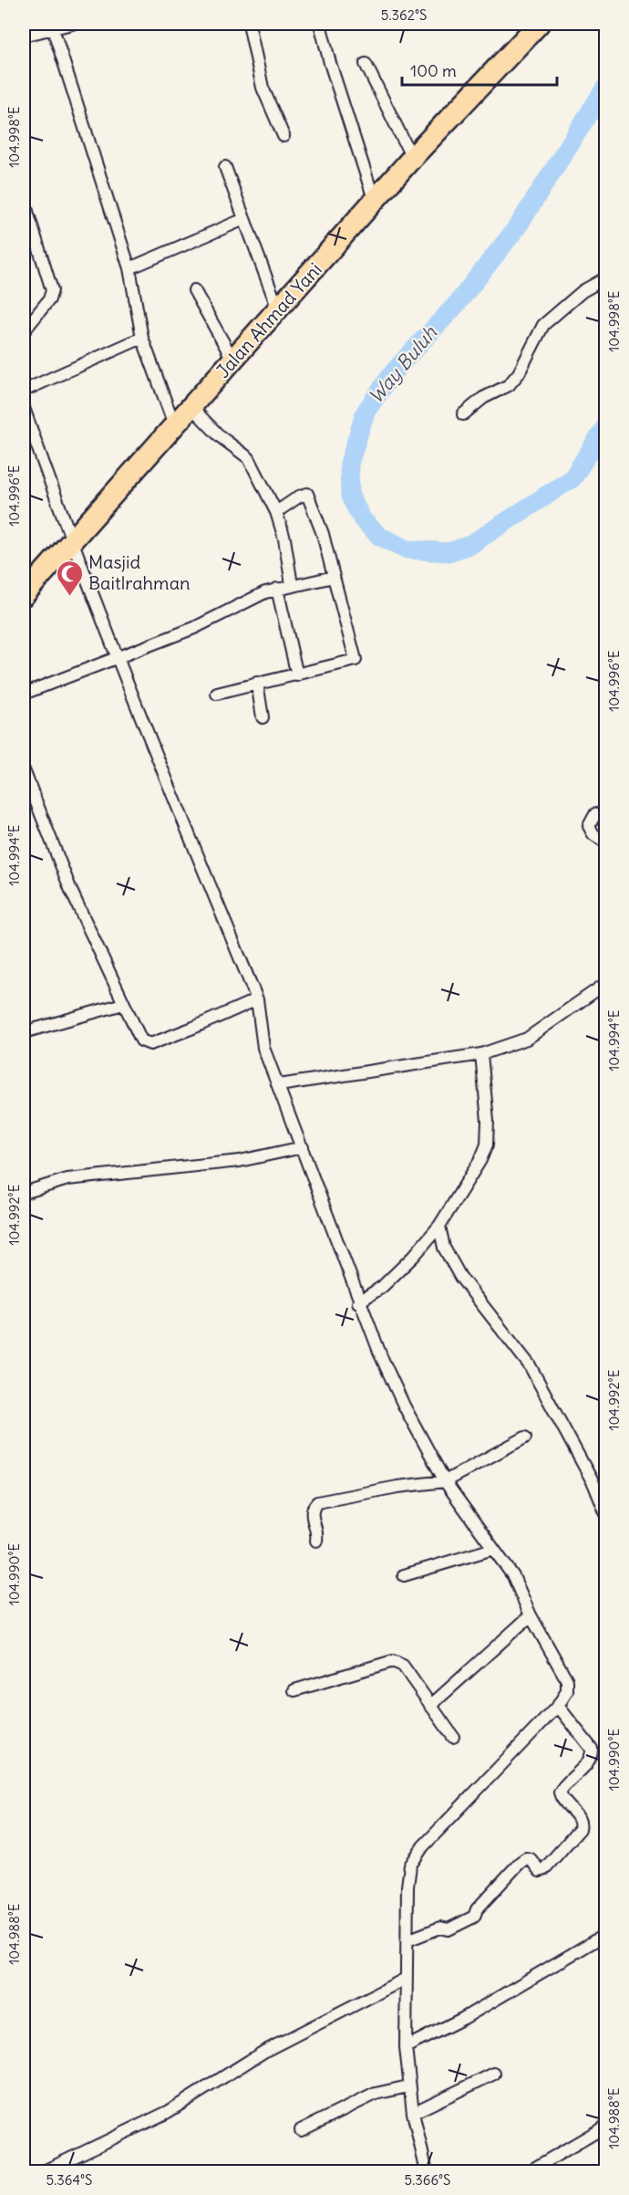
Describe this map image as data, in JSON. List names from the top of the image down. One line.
{"streets":{"highway":["Jalan Ahmad Yani"]},"water":["Way Buluh"],"places":{"mosque":["Masjid Baitlrahman"]},"scale_bar":"100 m","coordinates":["5.362°S","104.998°E","104.996°E","104.994°E","104.992°E","104.990°E","104.988°E","5.364°S","5.366°S"]}
